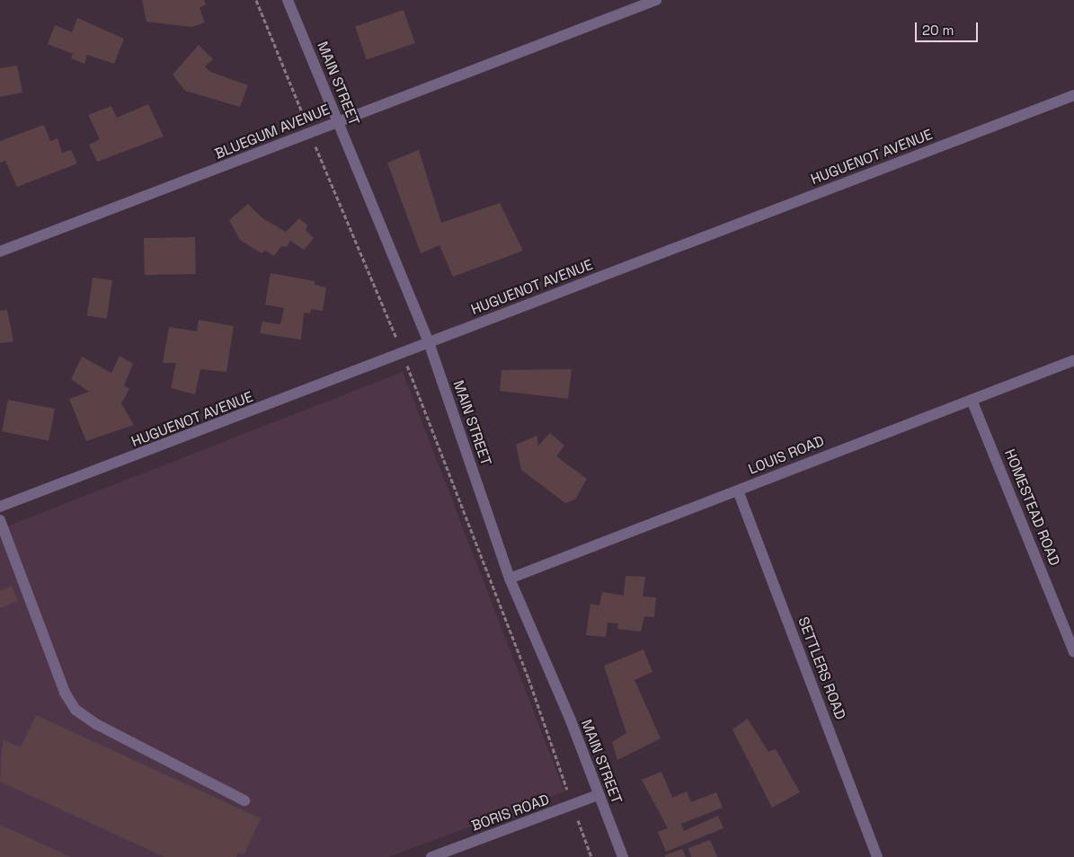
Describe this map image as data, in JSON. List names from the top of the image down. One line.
{"streets":{"street":["MAIN STREET","BLUEGUM AVENUE","HUGUENOT AVENUE","LOUIS ROAD","HOMESTEAD ROAD","SETTLERS ROAD","BORIS ROAD"]},"crossings":[["MAIN STREET","BLUEGUM AVENUE"],["MAIN STREET","HUGUENOT AVENUE"],["MAIN STREET","LOUIS ROAD"],["MAIN STREET","BORIS ROAD"],["LOUIS ROAD","HOMESTEAD ROAD"],["LOUIS ROAD","SETTLERS ROAD"]],"scale_bar":"20 m"}
